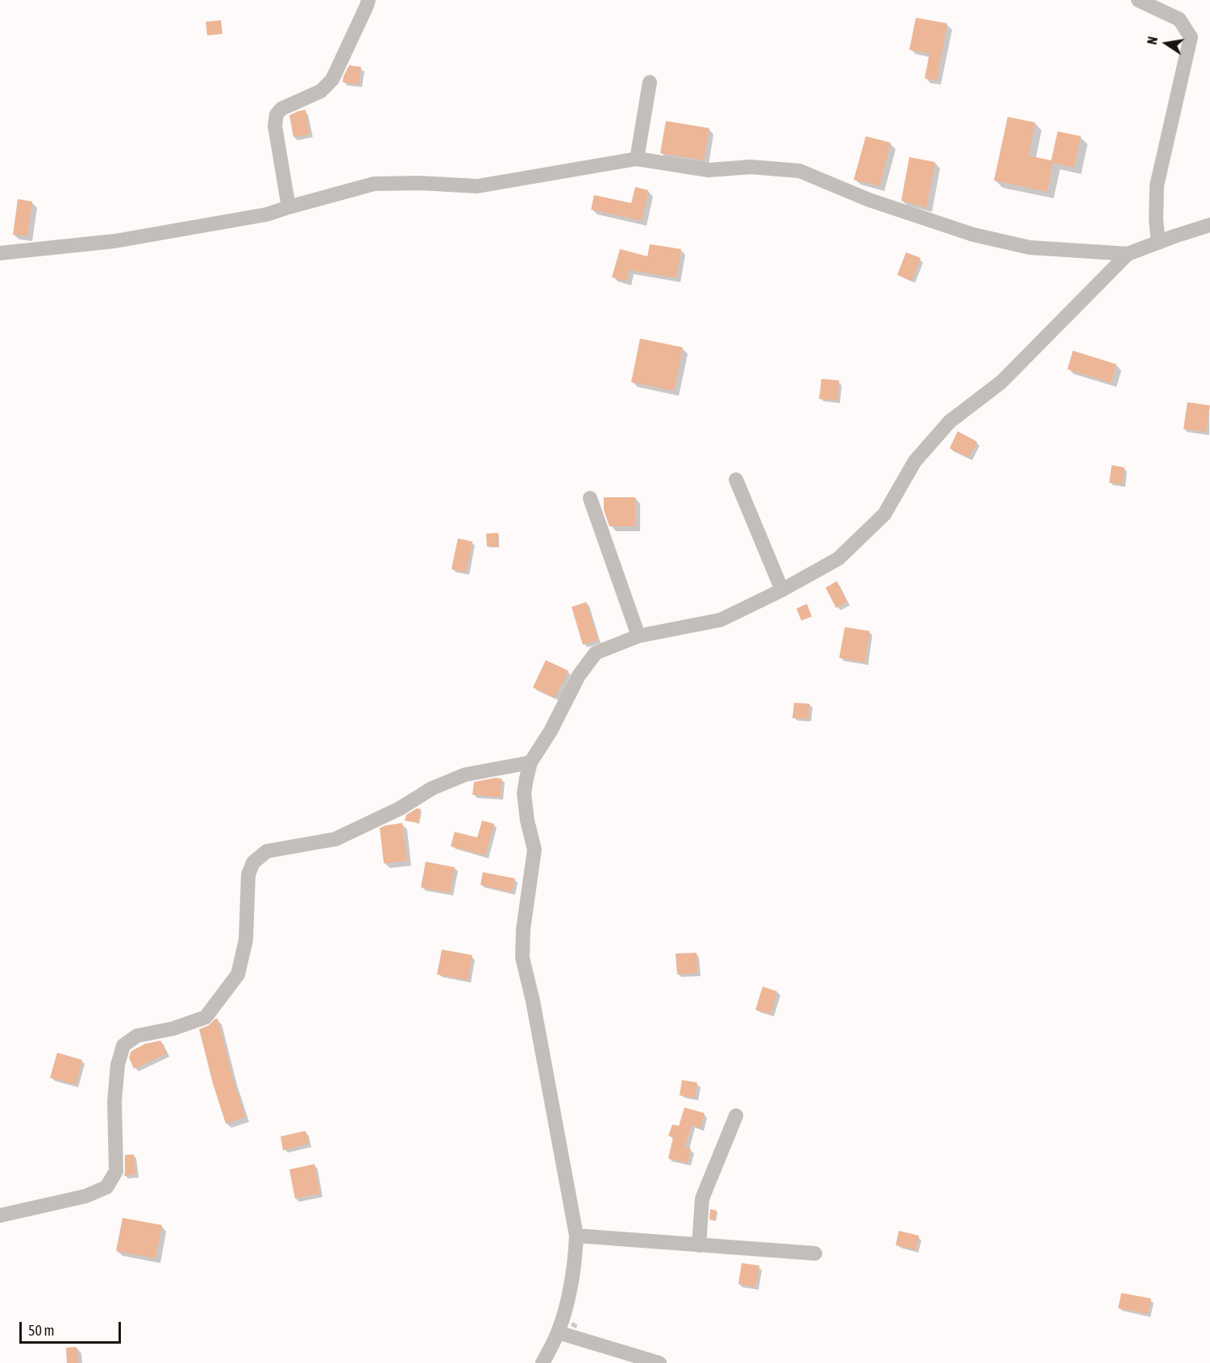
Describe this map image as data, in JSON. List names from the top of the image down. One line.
{"scale_bar":"50 m","north":"left"}
